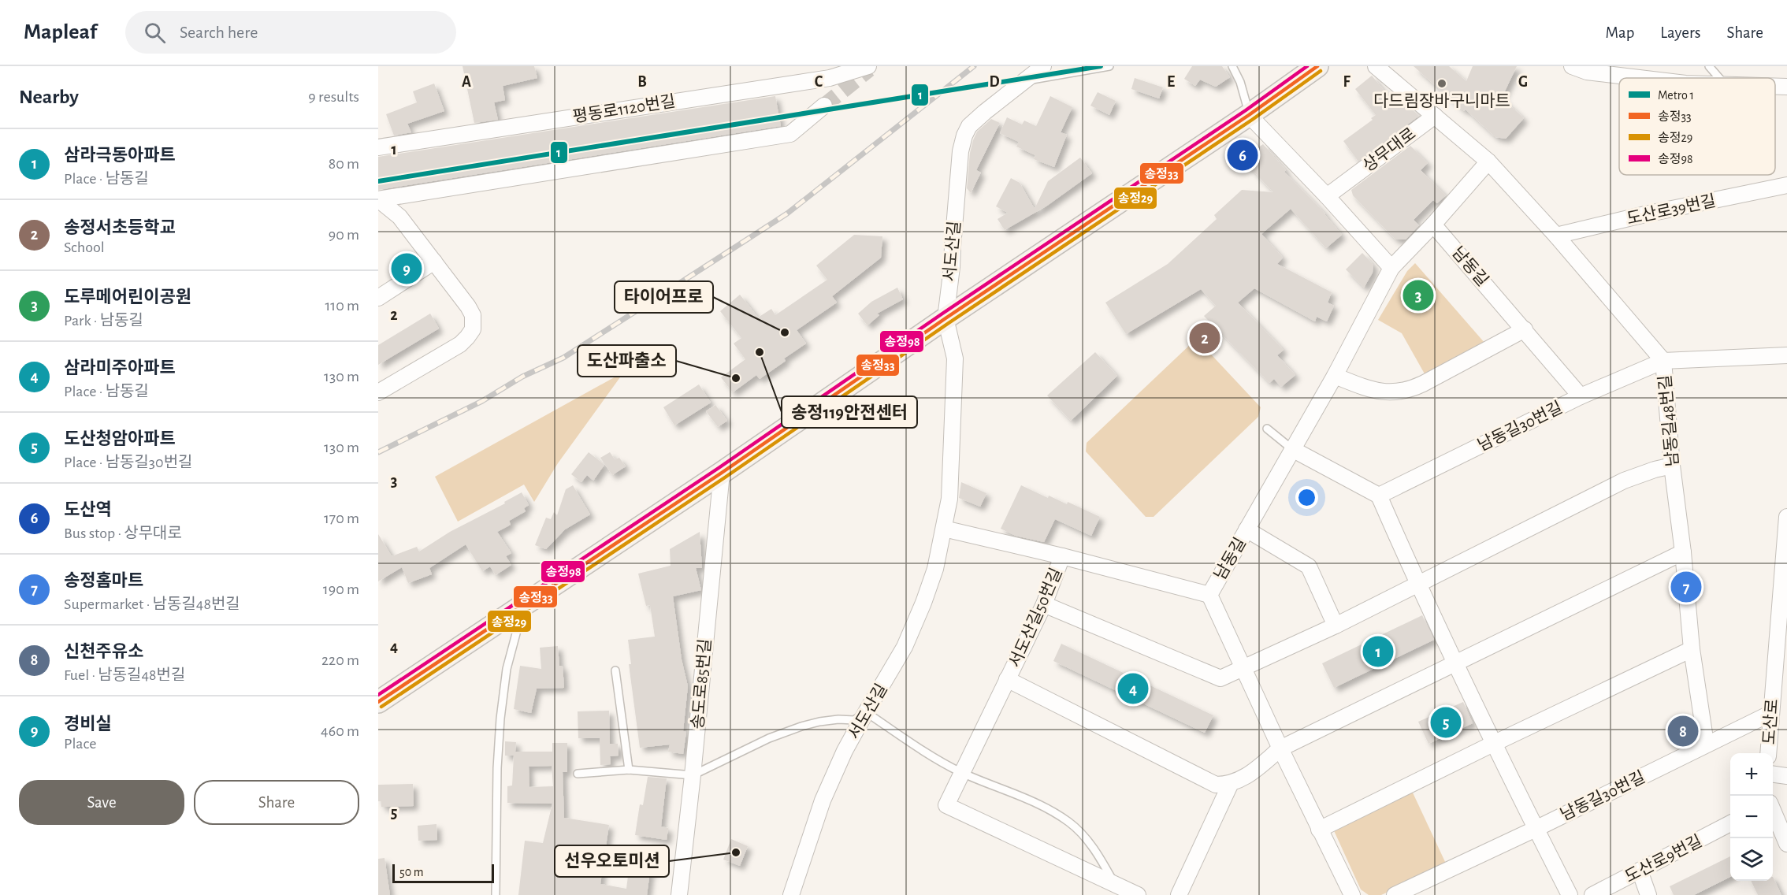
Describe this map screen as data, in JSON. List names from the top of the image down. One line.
{"streets":{"street":["평동로1120번길","상무대로","도산로39번길","서도산길","남동길","남동길48번길","남동길30번길","서도산길50번길","송도로85번길","도산로","도산로9번길"]},"crossings":[["상무대로","남동길48번길"],["도산로39번길","남동길48번길"],["남동길","남동길48번길"],["남동길","남동길30번길"],["남동길48번길","남동길30번길"],["남동길30번길","도산로"]],"places":["다드림장바구니마트","타이어프로","송정119안전센터","도산파출소","선우오토미션"],"lines":["metro line 1","transit line 송정33","transit line 송정98","transit line 송정29"],"legend":["Metro 1","송정33","송정29","송정98"],"scale_bar":"50 m","page":{"header":"Mapleaf","search":"Search here","nav":["Map","Layers","Share"],"heading":["Nearby","9 results"],"list":[{"mark":"1","name":"삼라극동아파트","note":"Place · 남동길","value":"80 m"},{"mark":"2","name":"송정서초등학교","note":"School","value":"90 m"},{"mark":"3","name":"도루메어린이공원","note":"Park · 남동길","value":"110 m"},{"mark":"4","name":"삼라미주아파트","note":"Place · 남동길","value":"130 m"},{"mark":"5","name":"도산청암아파트","note":"Place · 남동길30번길","value":"130 m"},{"mark":"6","name":"도산역","note":"Bus stop · 상무대로","value":"170 m"},{"mark":"7","name":"송정홈마트","note":"Supermarket · 남동길48번길","value":"190 m"},{"mark":"8","name":"신천주유소","note":"Fuel · 남동길48번길","value":"220 m"},{"mark":"9","name":"경비실","note":"Place","value":"460 m"}],"pins":["6","9","3","2","7","1","4","5","8"],"map_buttons":["+","−"],"buttons":["Save","Share"],"scale":"50 m"},"grid":{"columns":["A","B","C","D","E","F","G"],"rows":["1","2","3","4","5"]}}
